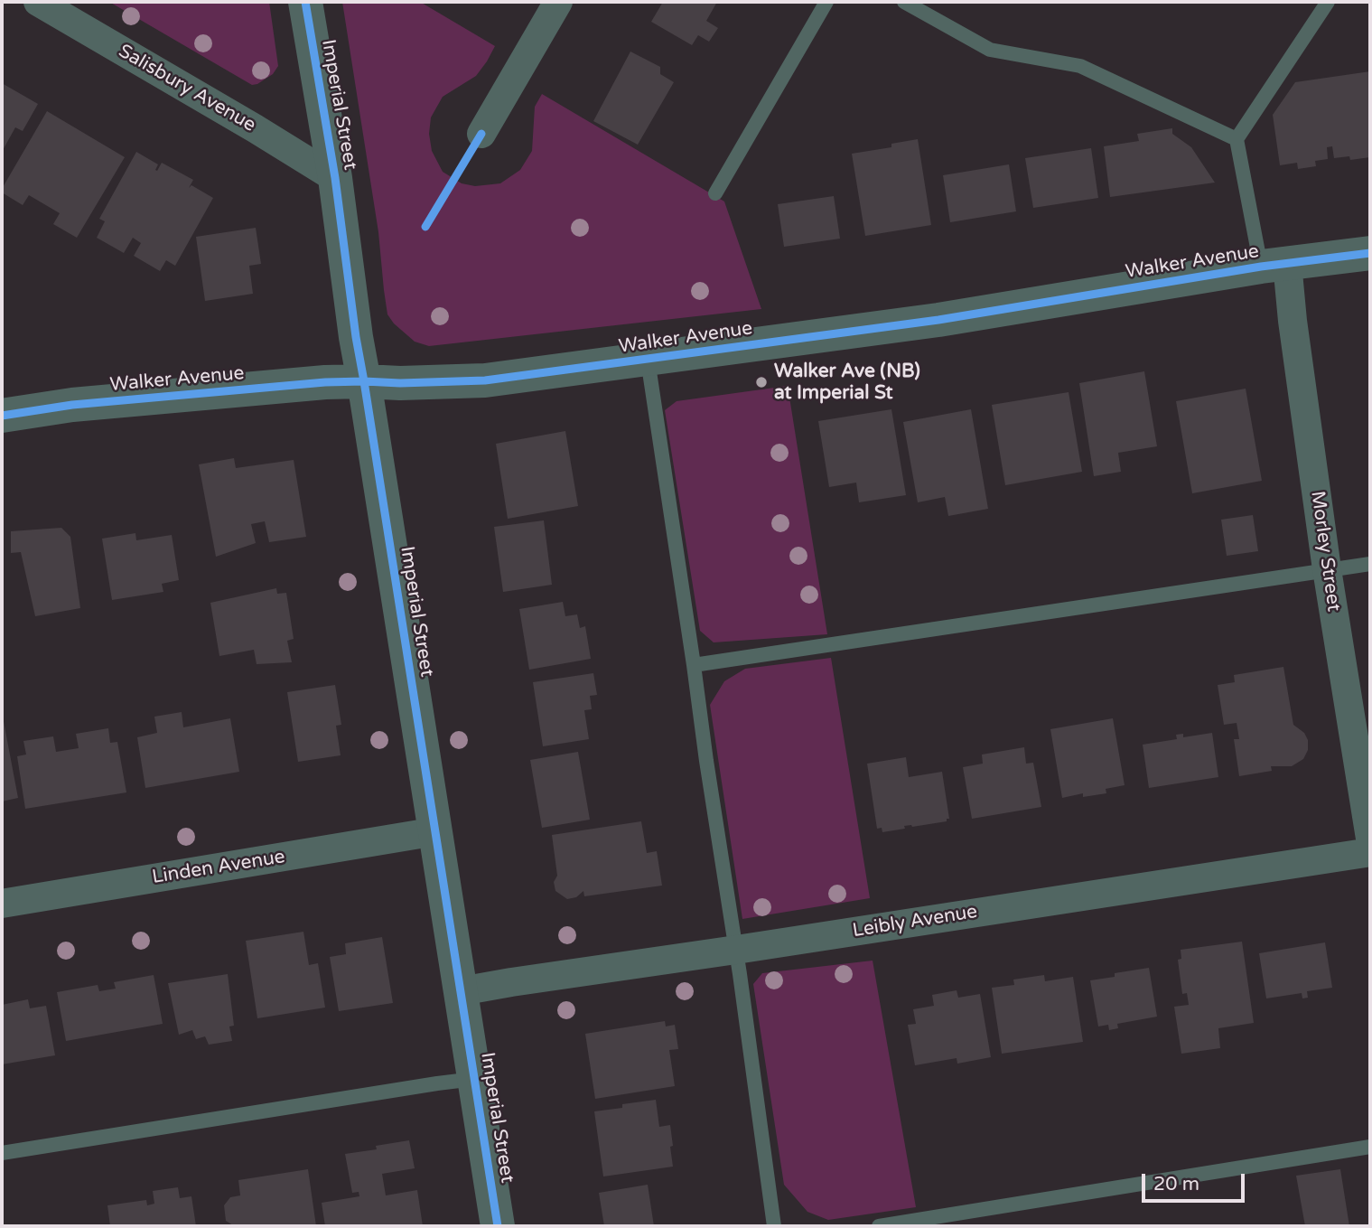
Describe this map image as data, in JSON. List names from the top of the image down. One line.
{"streets":{"street":["Salisbury Avenue","Imperial Street","Walker Avenue","Morley Street","Linden Avenue","Leibly Avenue"]},"crossings":[["Salisbury Avenue","Imperial Street"],["Imperial Street","Walker Avenue"],["Imperial Street","Linden Avenue"],["Imperial Street","Leibly Avenue"],["Walker Avenue","Morley Street"]],"places":["Walker Ave (NB) at Imperial St"],"scale_bar":"20 m"}
